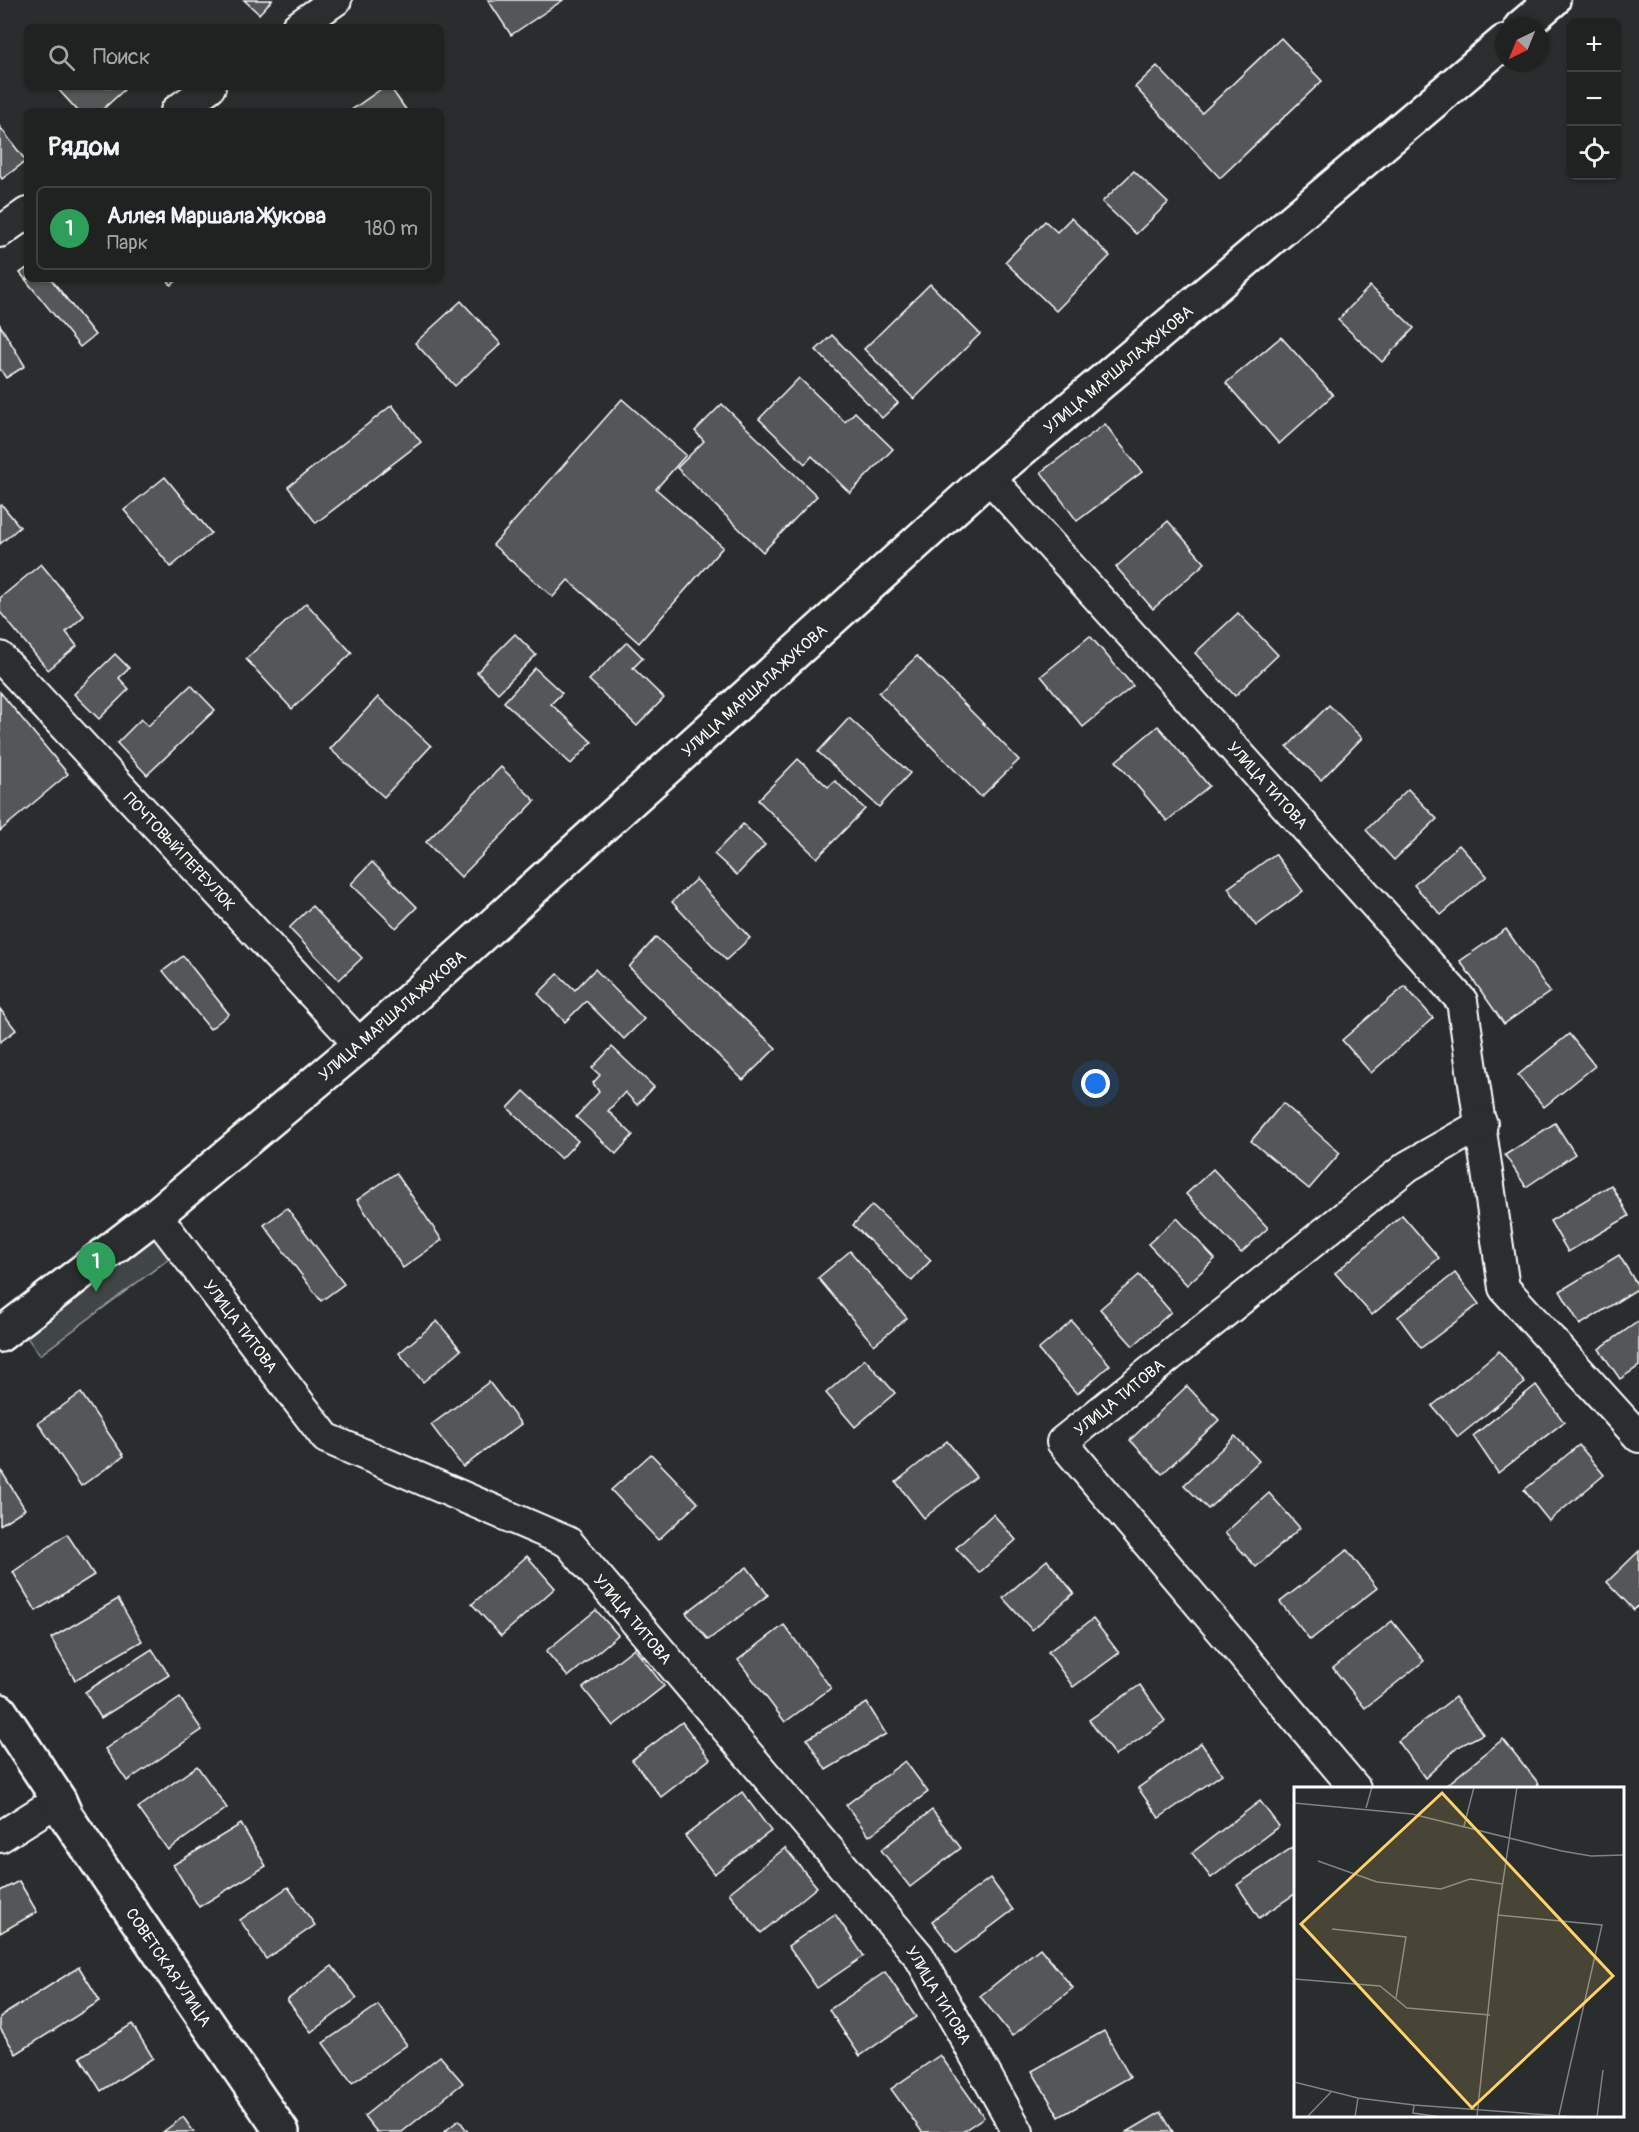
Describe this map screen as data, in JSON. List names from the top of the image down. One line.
{"streets":{"street":["УЛИЦА МАРШАЛА ЖУКОВА","УЛИЦА ТИТОВА","ПОЧТОВЫЙ ПЕРЕУЛОК","СОВЕТСКАЯ УЛИЦА"]},"crossings":[["УЛИЦА МАРШАЛА ЖУКОВА","УЛИЦА ТИТОВА"],["УЛИЦА МАРШАЛА ЖУКОВА","ПОЧТОВЫЙ ПЕРЕУЛОК"]],"north":"bottom left","page":{"map_buttons":["+","−"],"search":"Поиск","heading":"Рядом","list":[{"mark":"1","name":"Аллея Маршала Жукова","note":"Парк","value":"180 m"}],"pins":"1"}}
